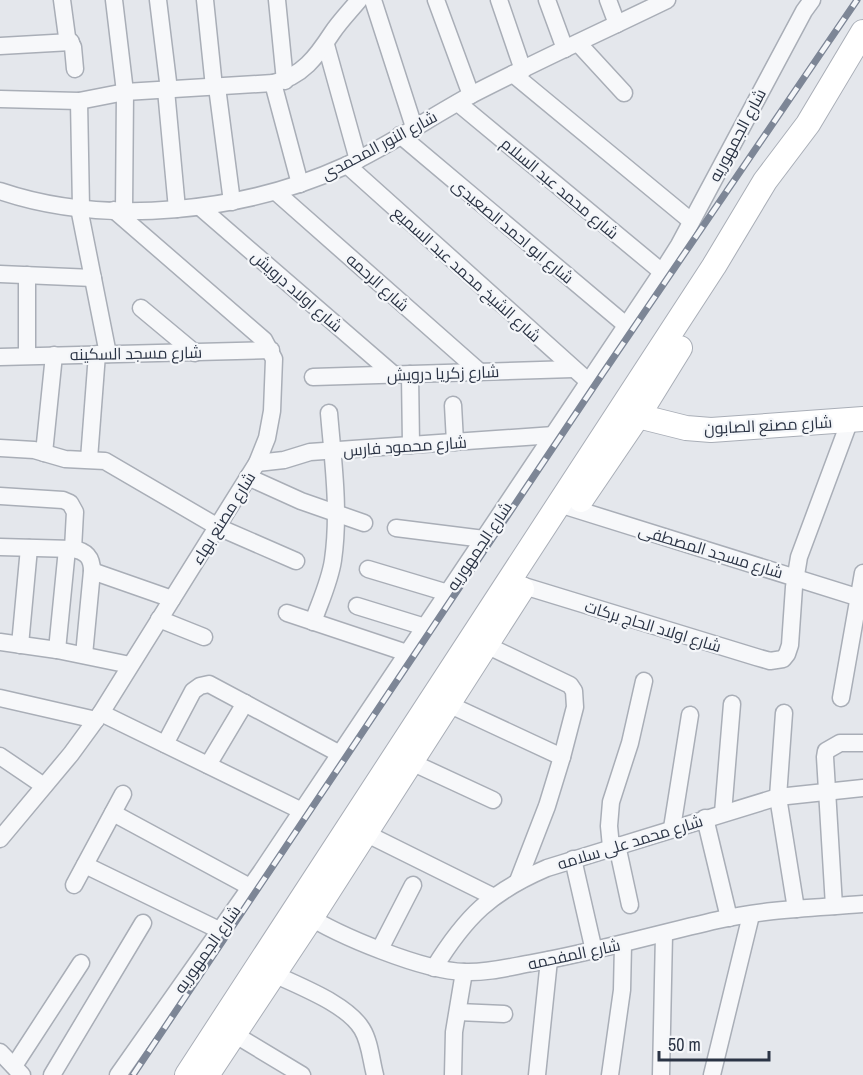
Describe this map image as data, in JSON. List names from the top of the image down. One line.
{"streets":{"main road":["شارع مصنع الصابون"],"street":["شارع الجمهوريه","شارع النور المحمدى","شارع محمد عبد السلام","شارع ابو احمد الصعيدى","شارع الشيخ محمد عبد السميع","شارع الرحمه","شارع اولاد درويش","شارع مسجد السكينه","شارع زكريا درويش","شارع محمود فارس","شارع مصنع بهاء","شارع مسجد المصطفى","شارع اولاد الحاج بركات","شارع محمد على سلامه","شارع المفحمه"]},"crossings":[["شارع الجمهوريه","شارع محمد عبد السلام"],["شارع الجمهوريه","شارع ابو احمد الصعيدى"],["شارع الجمهوريه","شارع الشيخ محمد عبد السميع"],["شارع الجمهوريه","شارع محمود فارس"],["شارع النور المحمدى","شارع محمد عبد السلام"],["شارع النور المحمدى","شارع ابو احمد الصعيدى"],["شارع النور المحمدى","شارع الشيخ محمد عبد السميع"],["شارع النور المحمدى","شارع الرحمه"],["شارع النور المحمدى","شارع اولاد درويش"],["شارع الشيخ محمد عبد السميع","شارع زكريا درويش"],["شارع الرحمه","شارع زكريا درويش"],["شارع اولاد درويش","شارع زكريا درويش"],["شارع مسجد السكينه","شارع مصنع بهاء"],["شارع محمود فارس","شارع مصنع بهاء"],["شارع مسجد المصطفى","شارع اولاد الحاج بركات"],["شارع محمد على سلامه","شارع المفحمه"]],"scale_bar":"50 m"}
